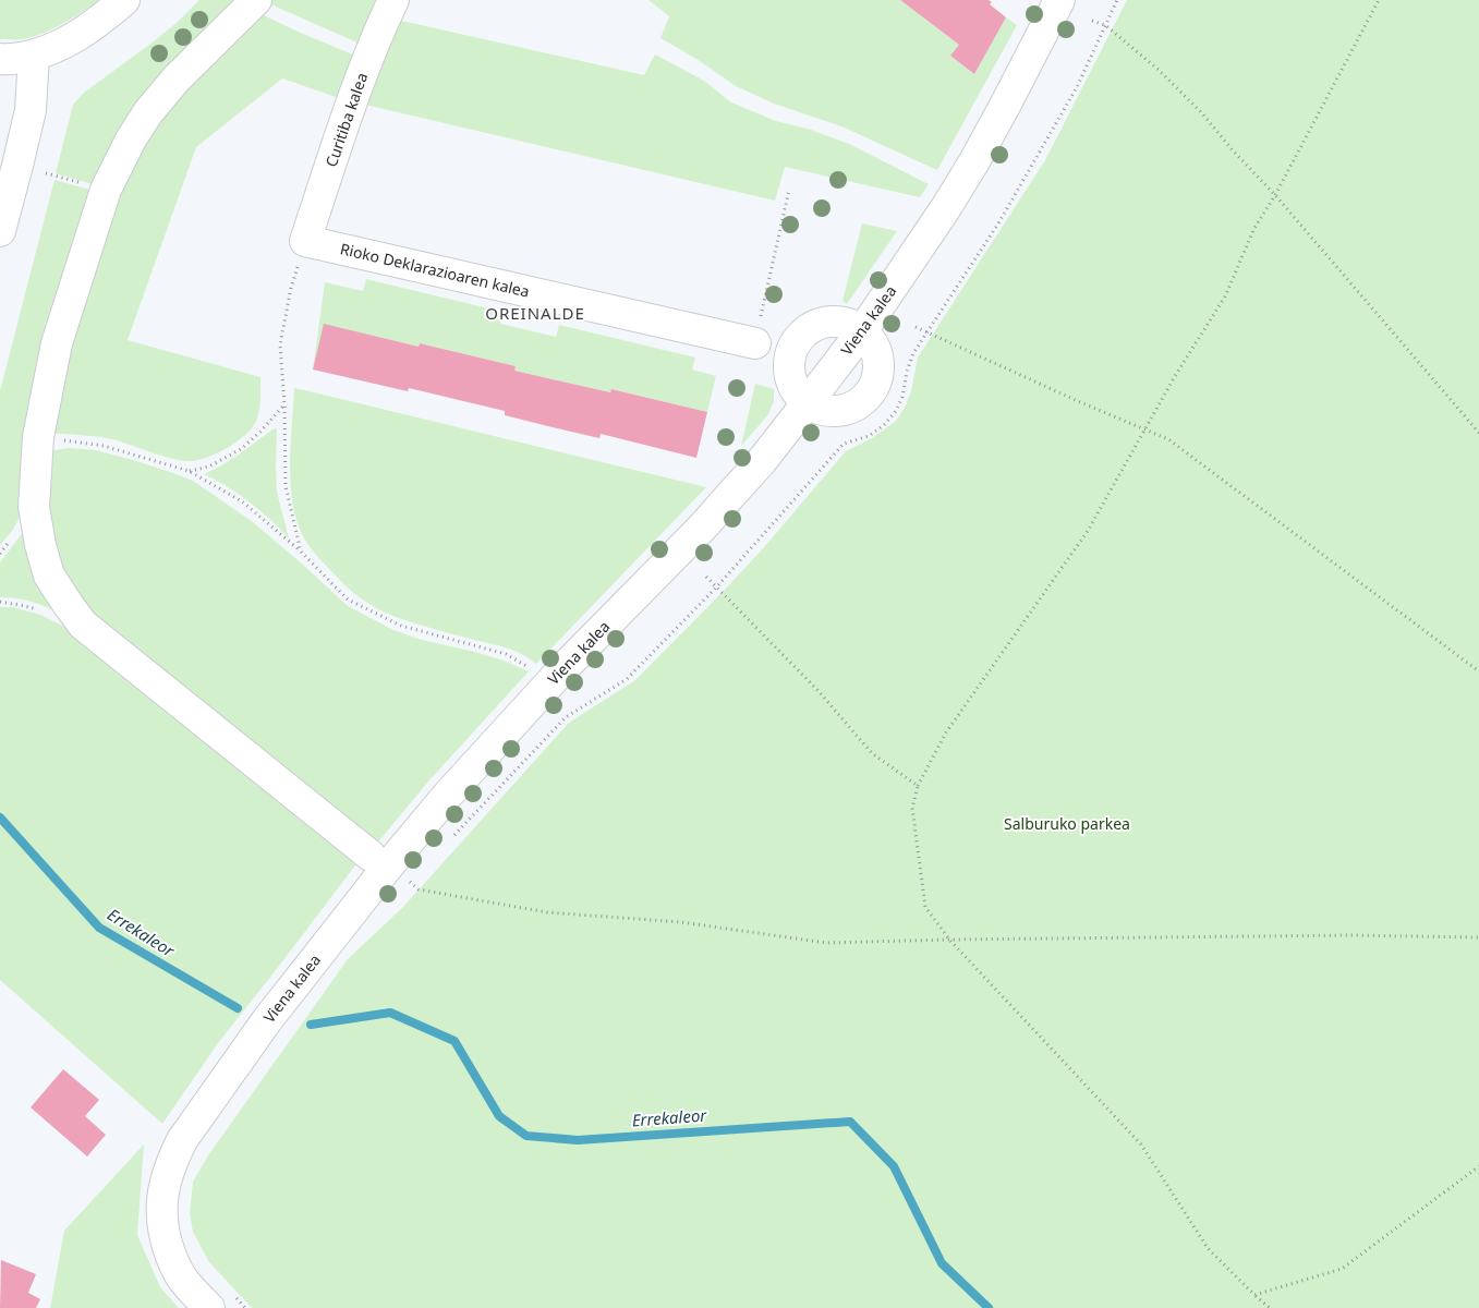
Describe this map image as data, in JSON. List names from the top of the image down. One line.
{"streets":{"street":["Curitiba kalea","Rioko Deklarazioaren kalea","Viena kalea"]},"crossings":[["Curitiba kalea","Rioko Deklarazioaren kalea"]],"districts":["OREINALDE"],"water":["Errekaleor"],"parks":["Salburuko parkea"]}
